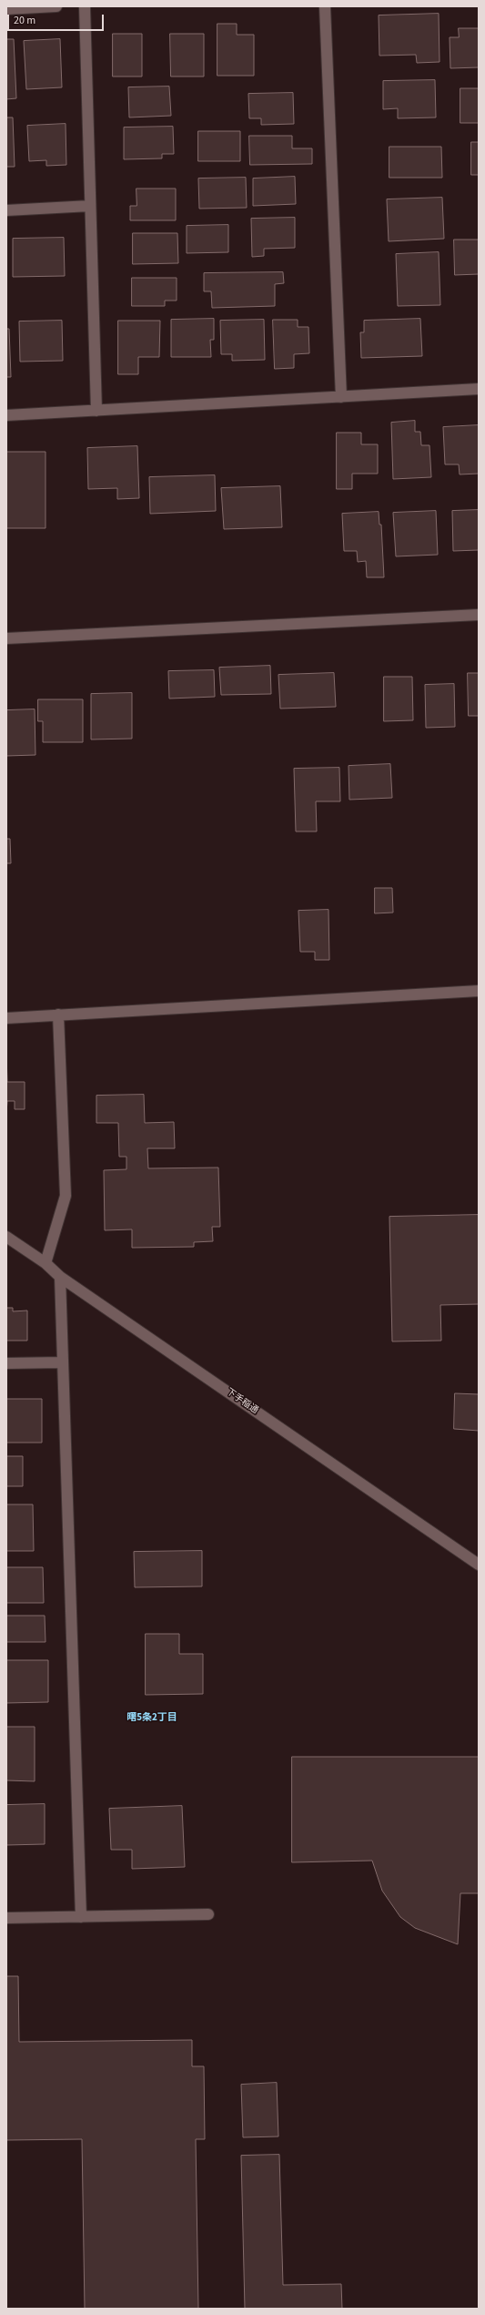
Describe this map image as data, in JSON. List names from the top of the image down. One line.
{"streets":{"street":["下手稲通"]},"districts":["曙5条2丁目"],"scale_bar":"20 m"}
